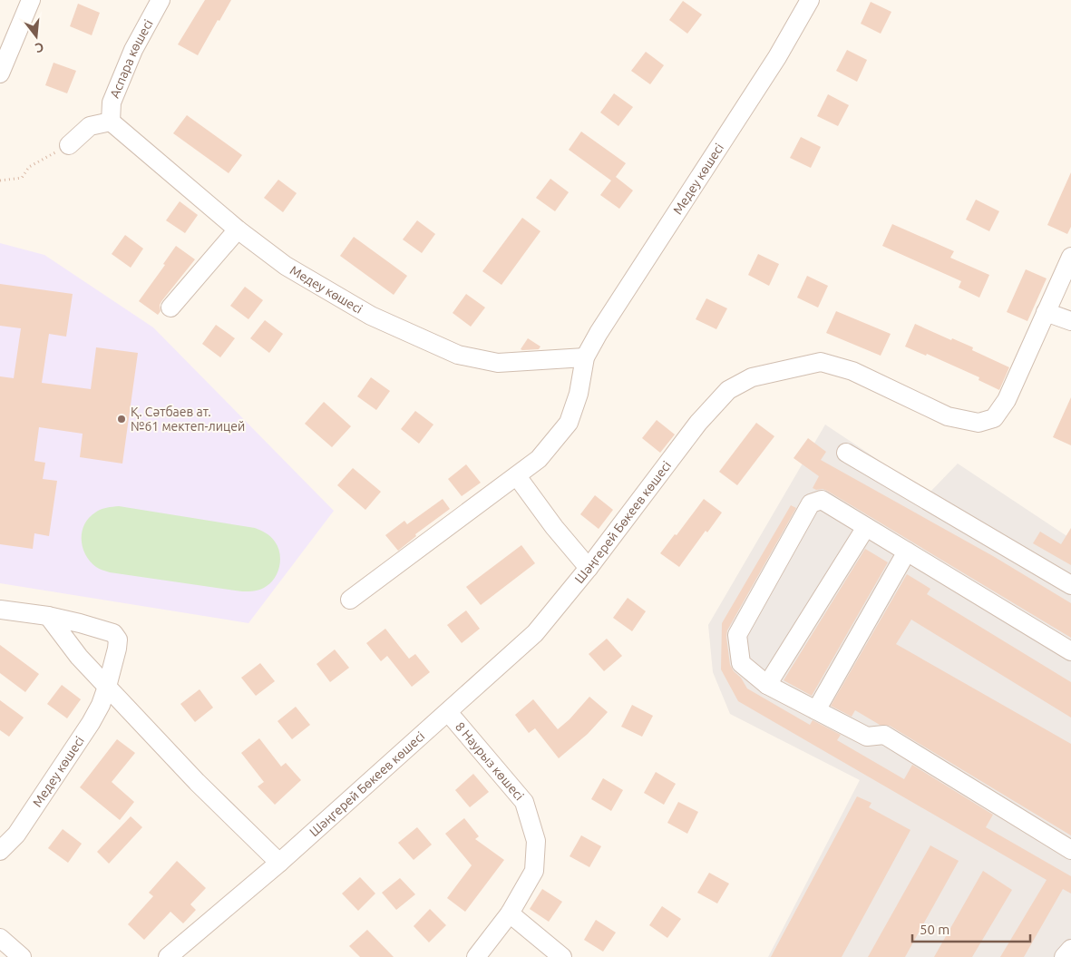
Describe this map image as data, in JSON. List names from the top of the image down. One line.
{"streets":{"street":["Аспара көшесі","Медеу көшесі","Шәңгерей Бөкеев көшесі","8 Наурыз көшесі"]},"crossings":[["Аспара көшесі","Медеу көшесі"],["Шәңгерей Бөкеев көшесі","8 Наурыз көшесі"]],"places":["Қ. Сәтбаев ат. №61 мектеп-лицей"],"scale_bar":"50 m","north":"bottom"}
